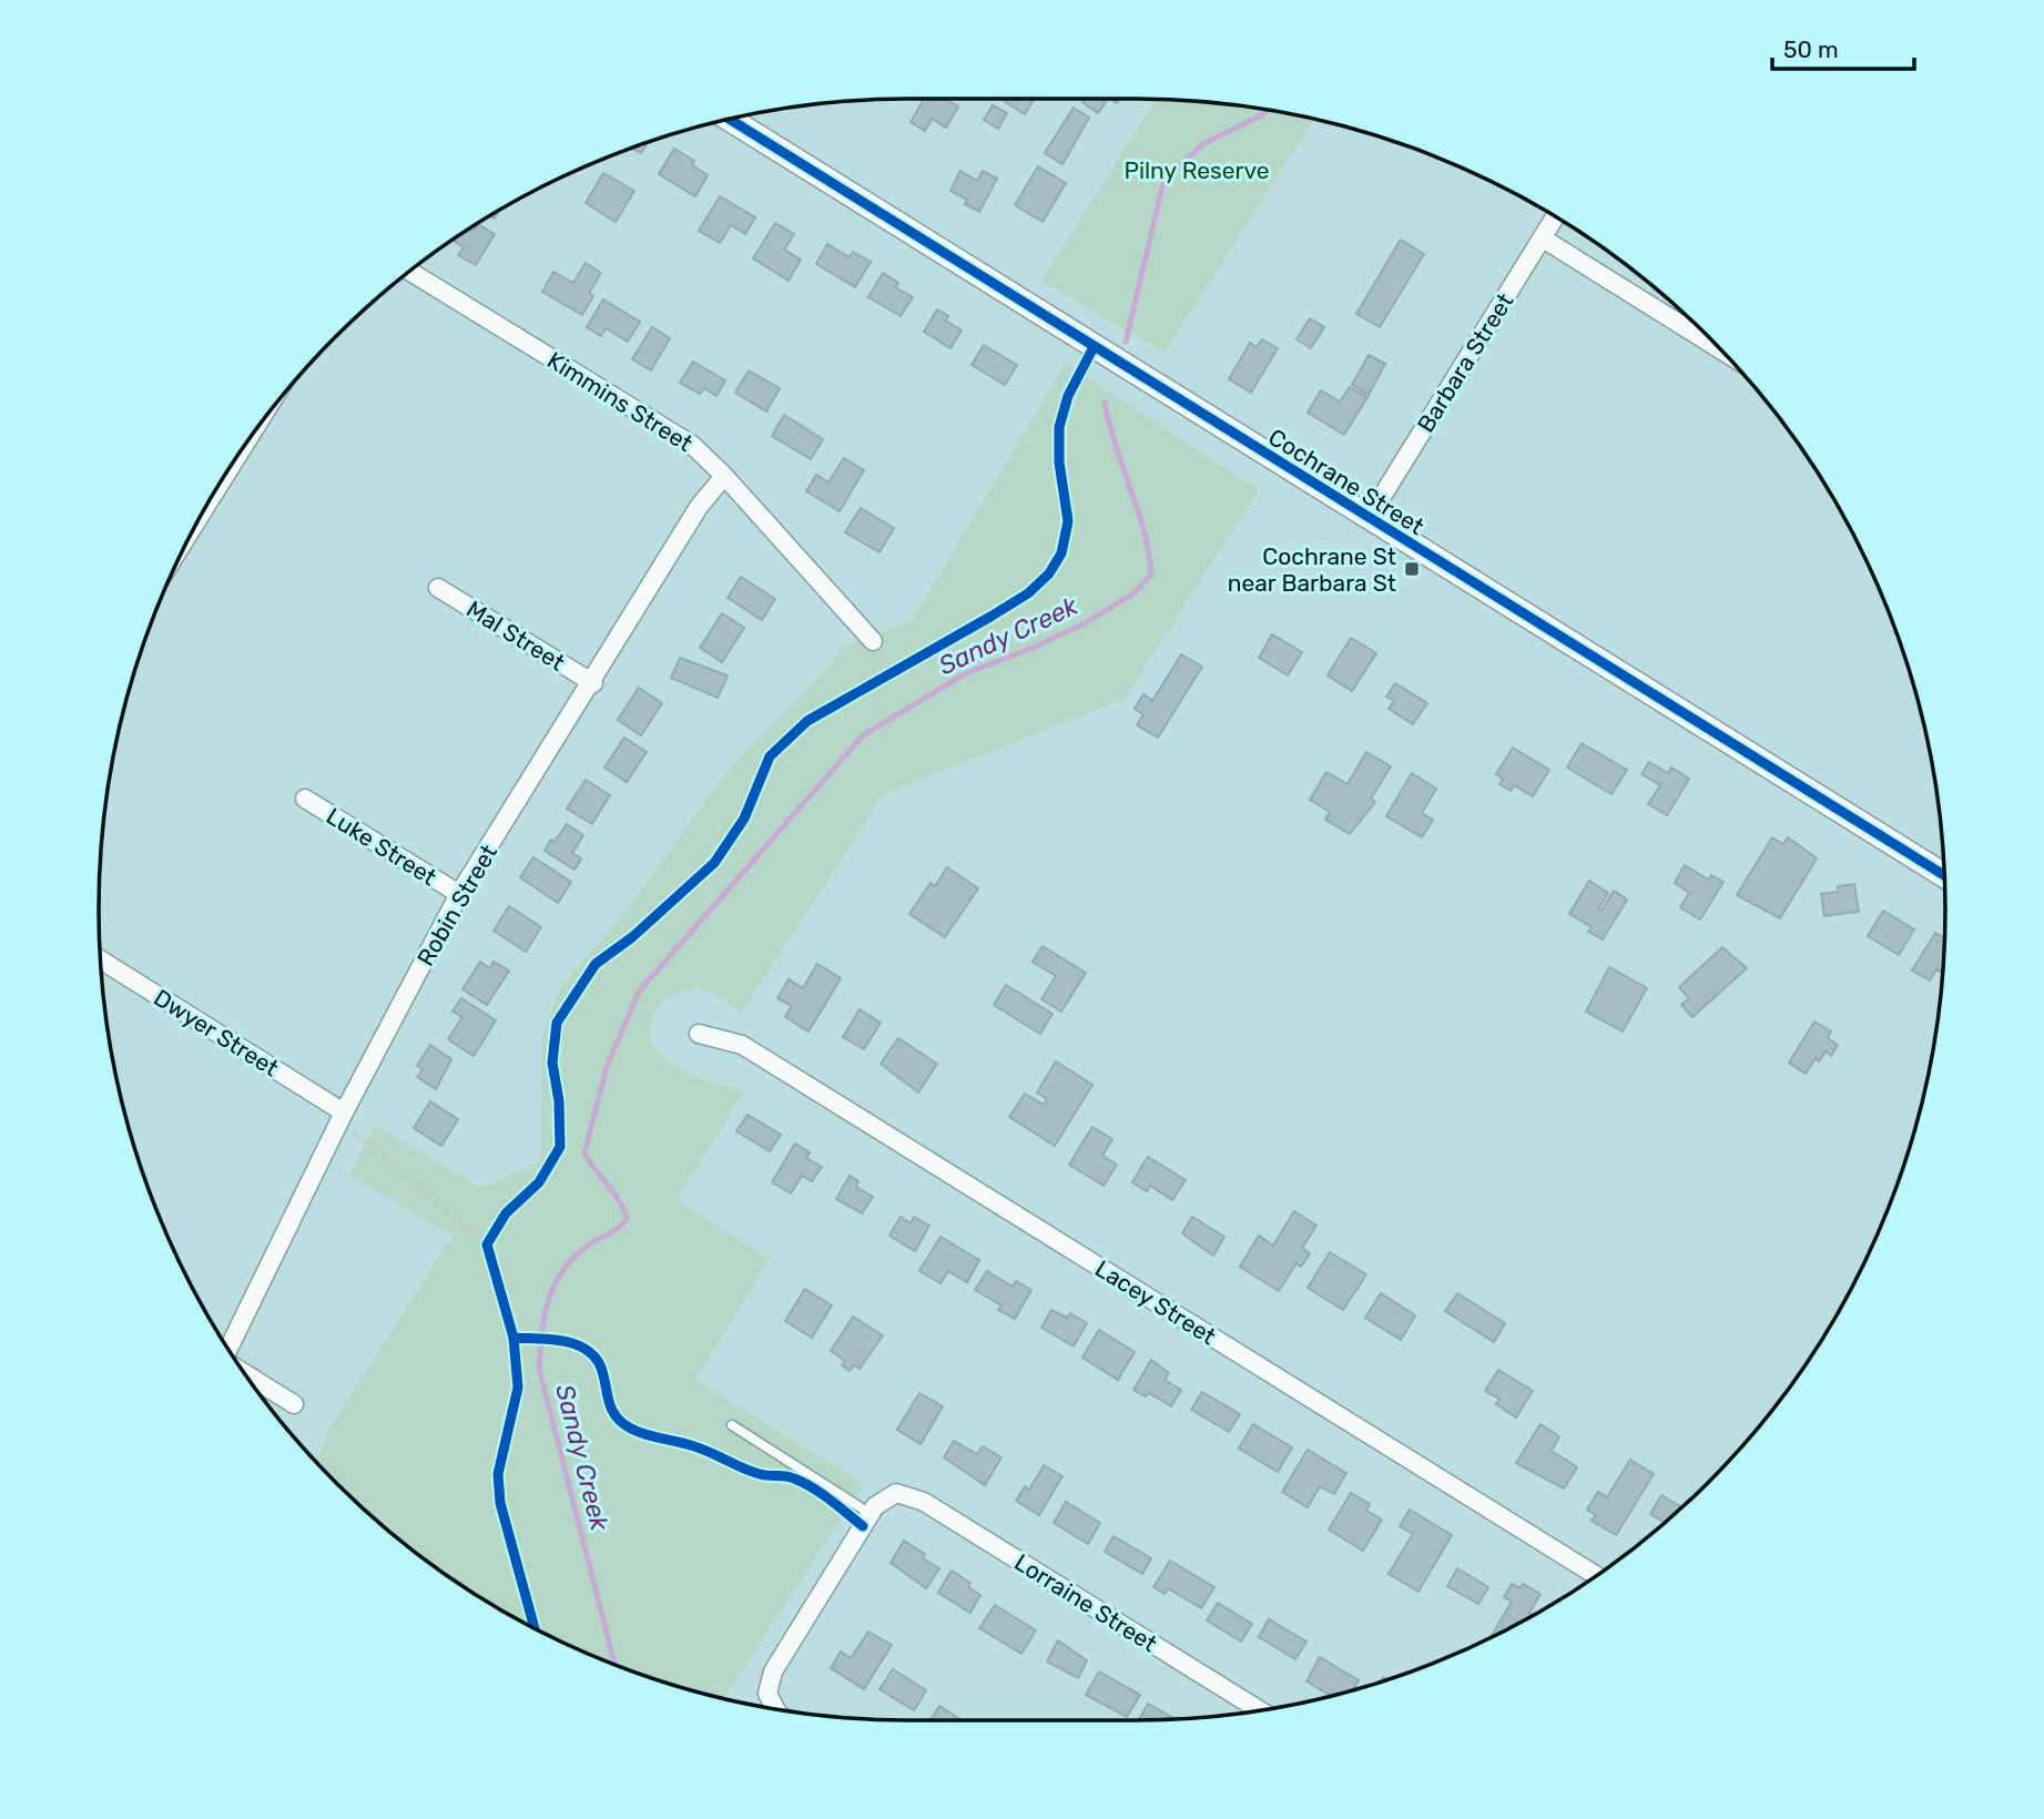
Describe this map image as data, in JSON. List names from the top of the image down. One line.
{"streets":{"street":["Barbara Street","Kimmins Street","Cochrane Street","Mal Street","Luke Street","Robin Street","Dwyer Street","Lacey Street","Lorraine Street"]},"crossings":[["Barbara Street","Cochrane Street"],["Kimmins Street","Robin Street"],["Mal Street","Robin Street"],["Luke Street","Robin Street"],["Robin Street","Dwyer Street"]],"water":["Sandy Creek"],"parks":["Pilny Reserve"],"places":{"transit":["Cochrane St near Barbara St"]},"scale_bar":"50 m"}
